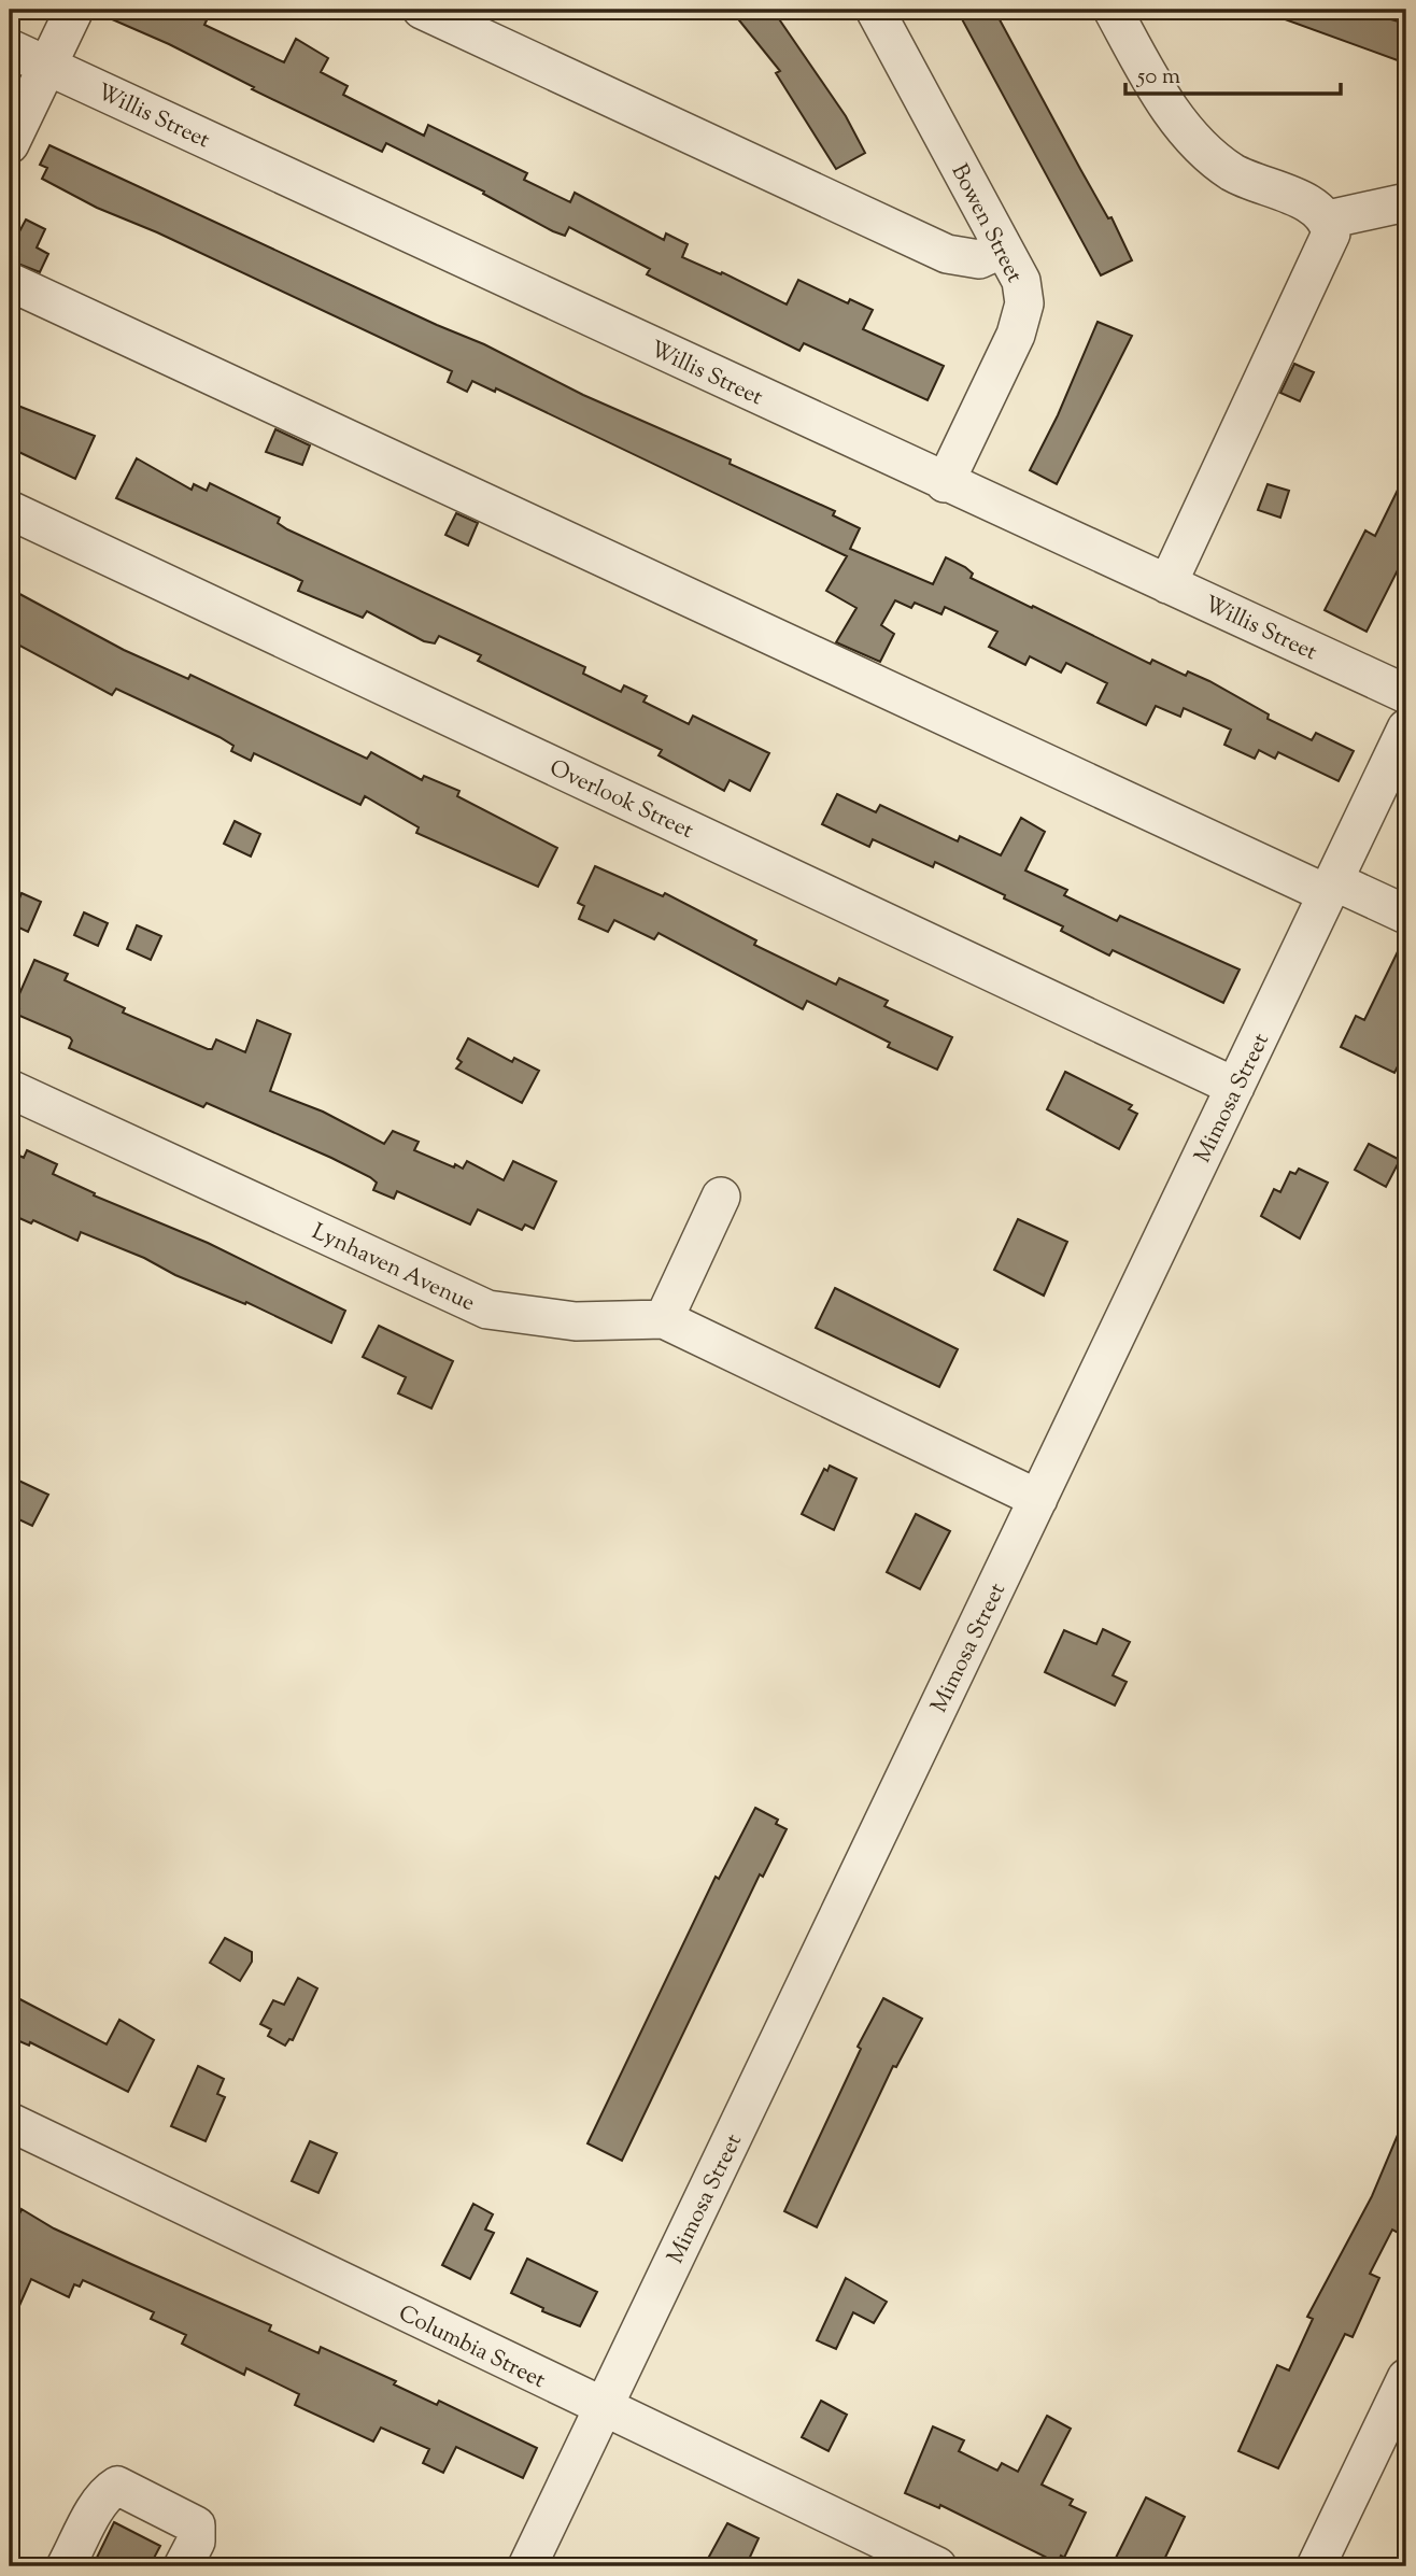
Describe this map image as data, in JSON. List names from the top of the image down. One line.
{"streets":{"street":["Willis Street","Bowen Street","Overlook Street","Mimosa Street","Lynhaven Avenue","Columbia Street"]},"crossings":[["Willis Street","Bowen Street"],["Overlook Street","Mimosa Street"],["Mimosa Street","Lynhaven Avenue"],["Mimosa Street","Columbia Street"]],"scale_bar":"50 m"}
